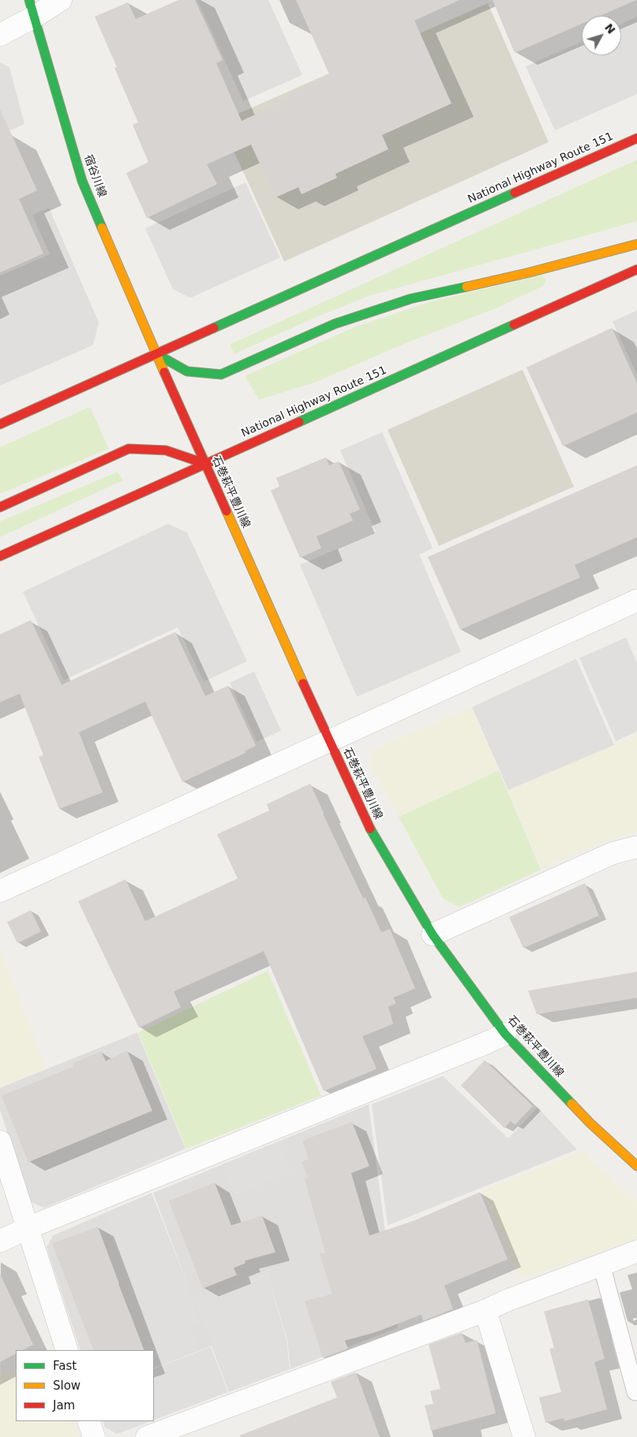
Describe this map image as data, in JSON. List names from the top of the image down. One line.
{"streets":{"main road":["National Highway Route 151","宿谷川線","石巻萩平豊川線"]},"crossings":[["National Highway Route 151","宿谷川線"],["National Highway Route 151","石巻萩平豊川線"],["宿谷川線","石巻萩平豊川線"]],"legend":["Fast","Slow","Jam"],"north":"top right"}
